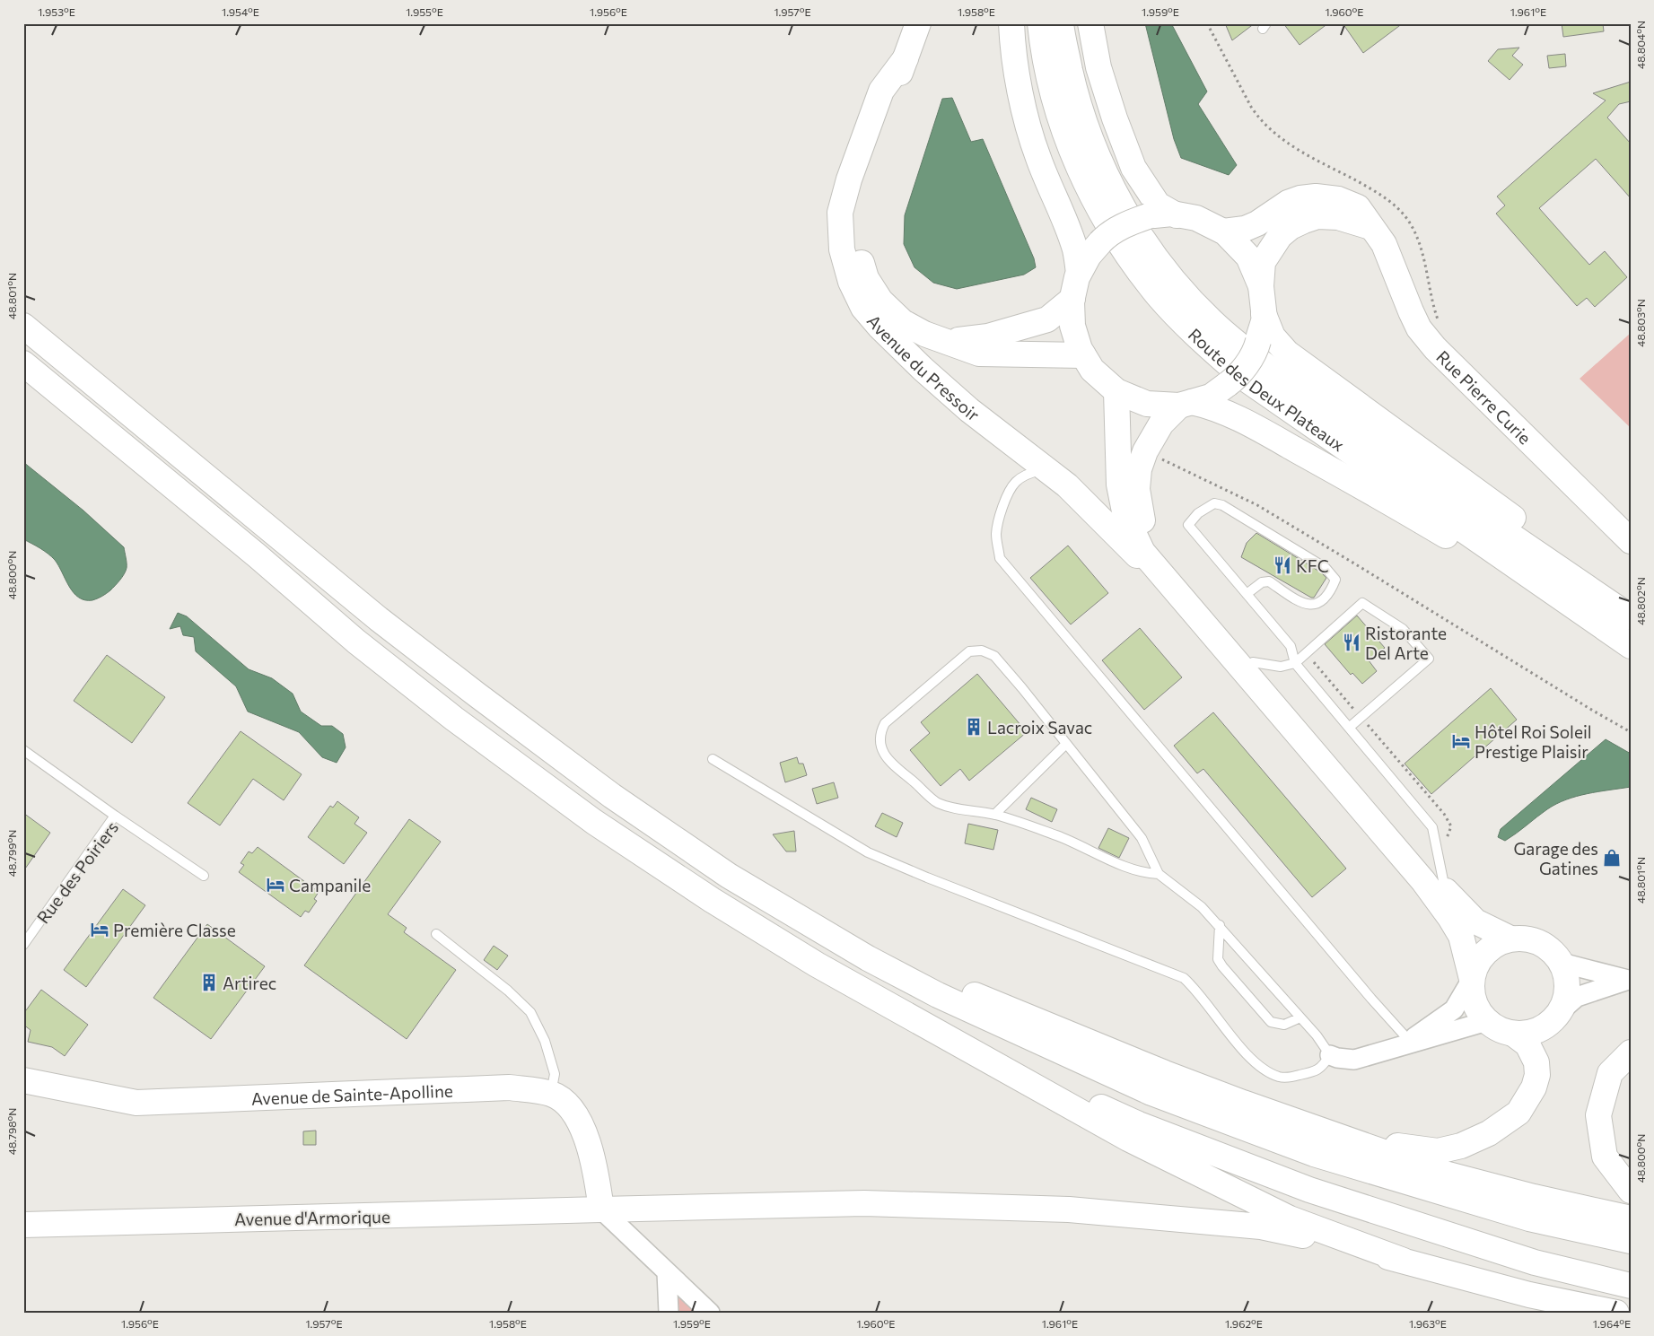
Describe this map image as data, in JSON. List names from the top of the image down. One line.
{"streets":{"main road":["Avenue du Pressoir","Route des Deux Plateaux","Rue Pierre Curie","Avenue de Sainte-Apolline","Avenue d'Armorique"],"lane":["Rue des Poiriers"]},"crossings":[["Avenue de Sainte-Apolline","Avenue d'Armorique"]],"places":{"restaurant":["KFC","Ristorante Del Arte"],"building":["Lacroix Savac","Artirec"],"hotel":["Hôtel Roi Soleil Prestige Plaisir","Campanile","Première Classe"],"shop":["Garage des Gatines"]},"coordinates":["1.953°E","1.954°E","1.955°E","1.956°E","1.957°E","1.958°E","1.959°E","1.960°E","1.961°E","48.804°N","48.801°N","48.803°N","48.800°N","48.802°N","48.799°N","48.798°N","1.962°E","1.963°E","1.964°E"]}
